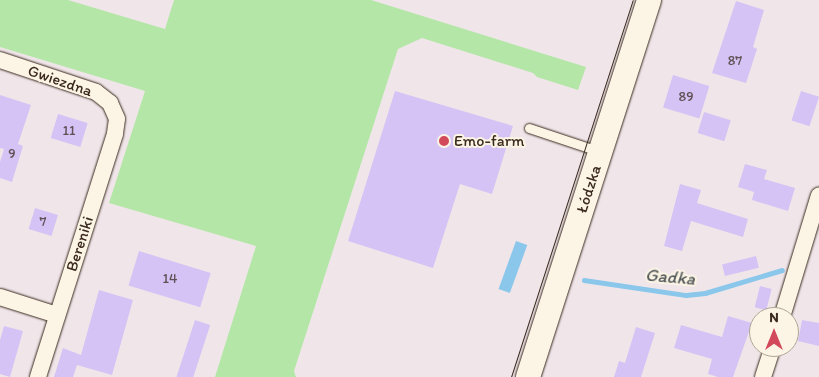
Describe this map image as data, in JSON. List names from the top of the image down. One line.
{"streets":{"main road":["Łódzka"],"street":["Gwiezdna","Bereniki"]},"crossings":[["Gwiezdna","Bereniki"]],"water":["Gadka"],"places":["Emo-farm"],"house_numbers":["87","89","11","9","7","14"],"north":"top"}
